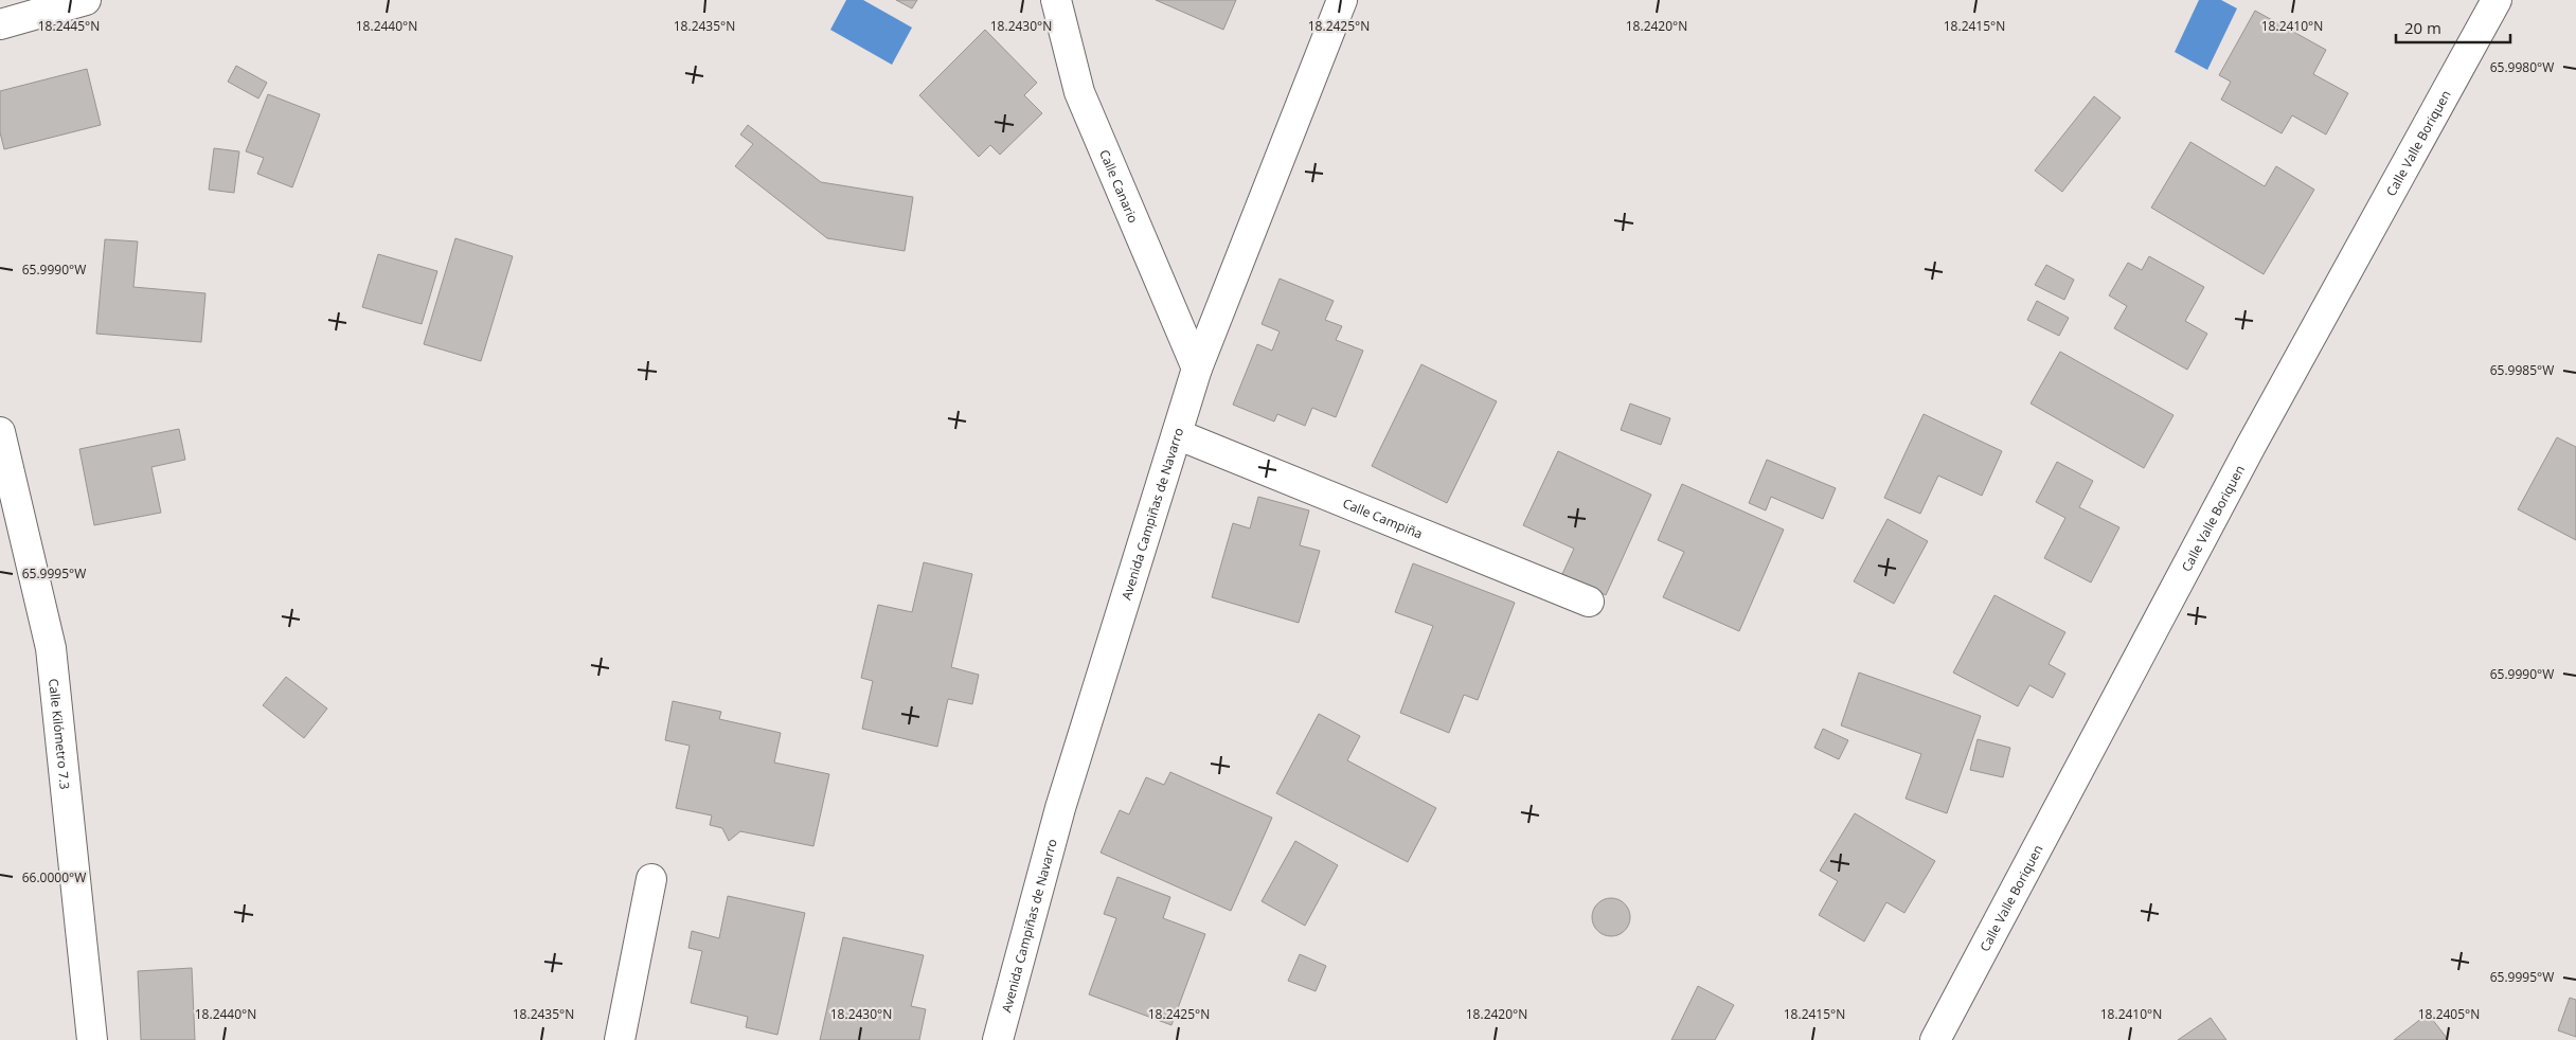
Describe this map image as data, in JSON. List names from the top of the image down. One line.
{"streets":{"street":["Calle Valle Boriquen","Calle Canario","Avenida Campiñas de Navarro","Calle Campiña","Calle Kilómetro 7.3"]},"crossings":[["Calle Canario","Avenida Campiñas de Navarro"],["Avenida Campiñas de Navarro","Calle Campiña"]],"scale_bar":"20 m","coordinates":["18.2445°N","18.2440°N","18.2435°N","18.2430°N","18.2425°N","18.2420°N","18.2415°N","18.2410°N","65.9980°W","65.9990°W","65.9985°W","65.9995°W","66.0000°W","18.2405°N"]}
